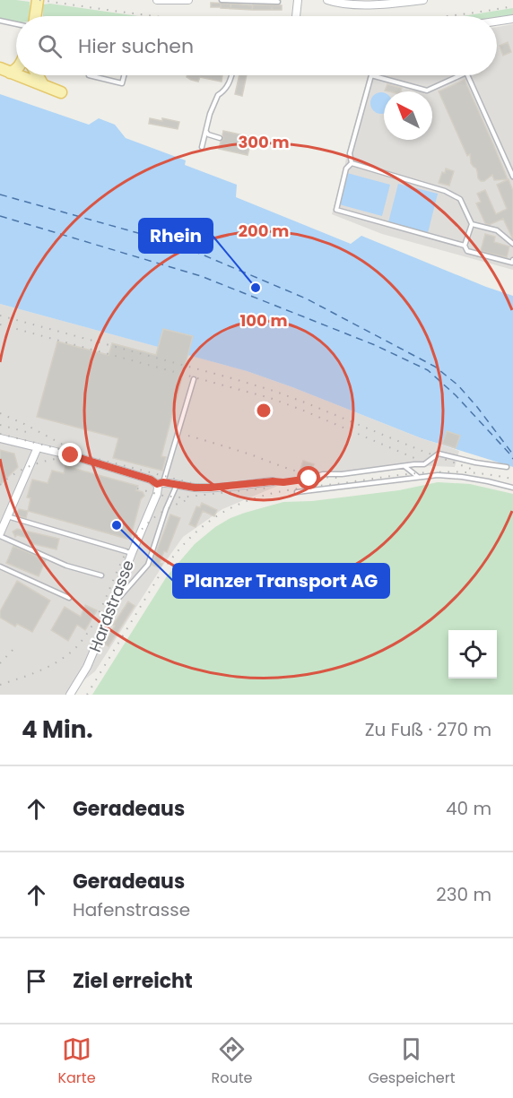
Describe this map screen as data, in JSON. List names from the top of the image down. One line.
{"streets":{"street":["Hardstrasse"]},"places":["Rhein","Planzer Transport AG"],"north":"top left","page":{"search":"Hier suchen","heading":["4 Min.","Zu Fuß · 270 m"],"list":[["Geradeaus","40 m"],["Geradeaus","Hafenstrasse","230 m"],"Ziel erreicht"],"nav":["Karte","Route","Gespeichert"]},"rings":["300 m","200 m","100 m"]}
